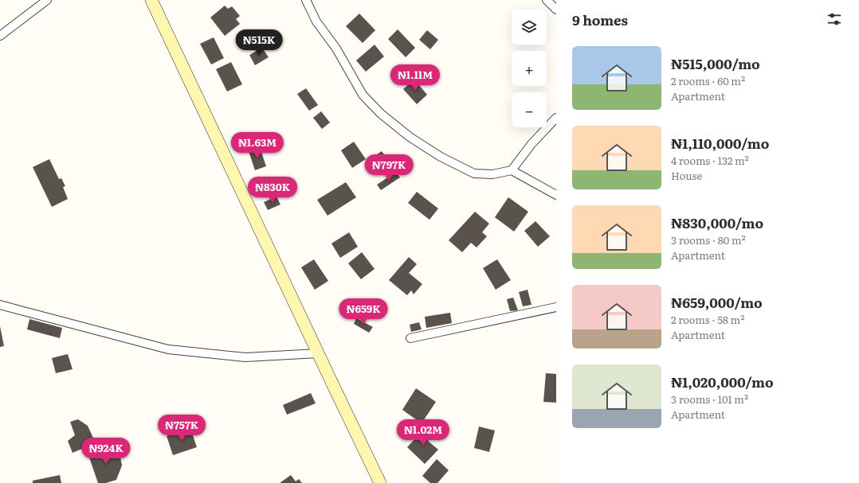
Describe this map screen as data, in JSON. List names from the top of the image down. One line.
{"page":{"heading":"9 homes","map_buttons":["+","−"],"price":["₦515K","₦1.11M","₦1.63M","₦797K","₦830K","₦659K","₦757K","₦1.02M","₦924K"],"list":[{"name":"₦515,000/mo","note":"2 rooms · 60 m² · Apartment"},{"name":"₦1,110,000/mo","note":"4 rooms · 132 m² · House"},{"name":"₦830,000/mo","note":"3 rooms · 80 m² · Apartment"},{"name":"₦659,000/mo","note":"2 rooms · 58 m² · Apartment"},{"name":"₦1,020,000/mo","note":"3 rooms · 101 m² · Apartment"}]}}
